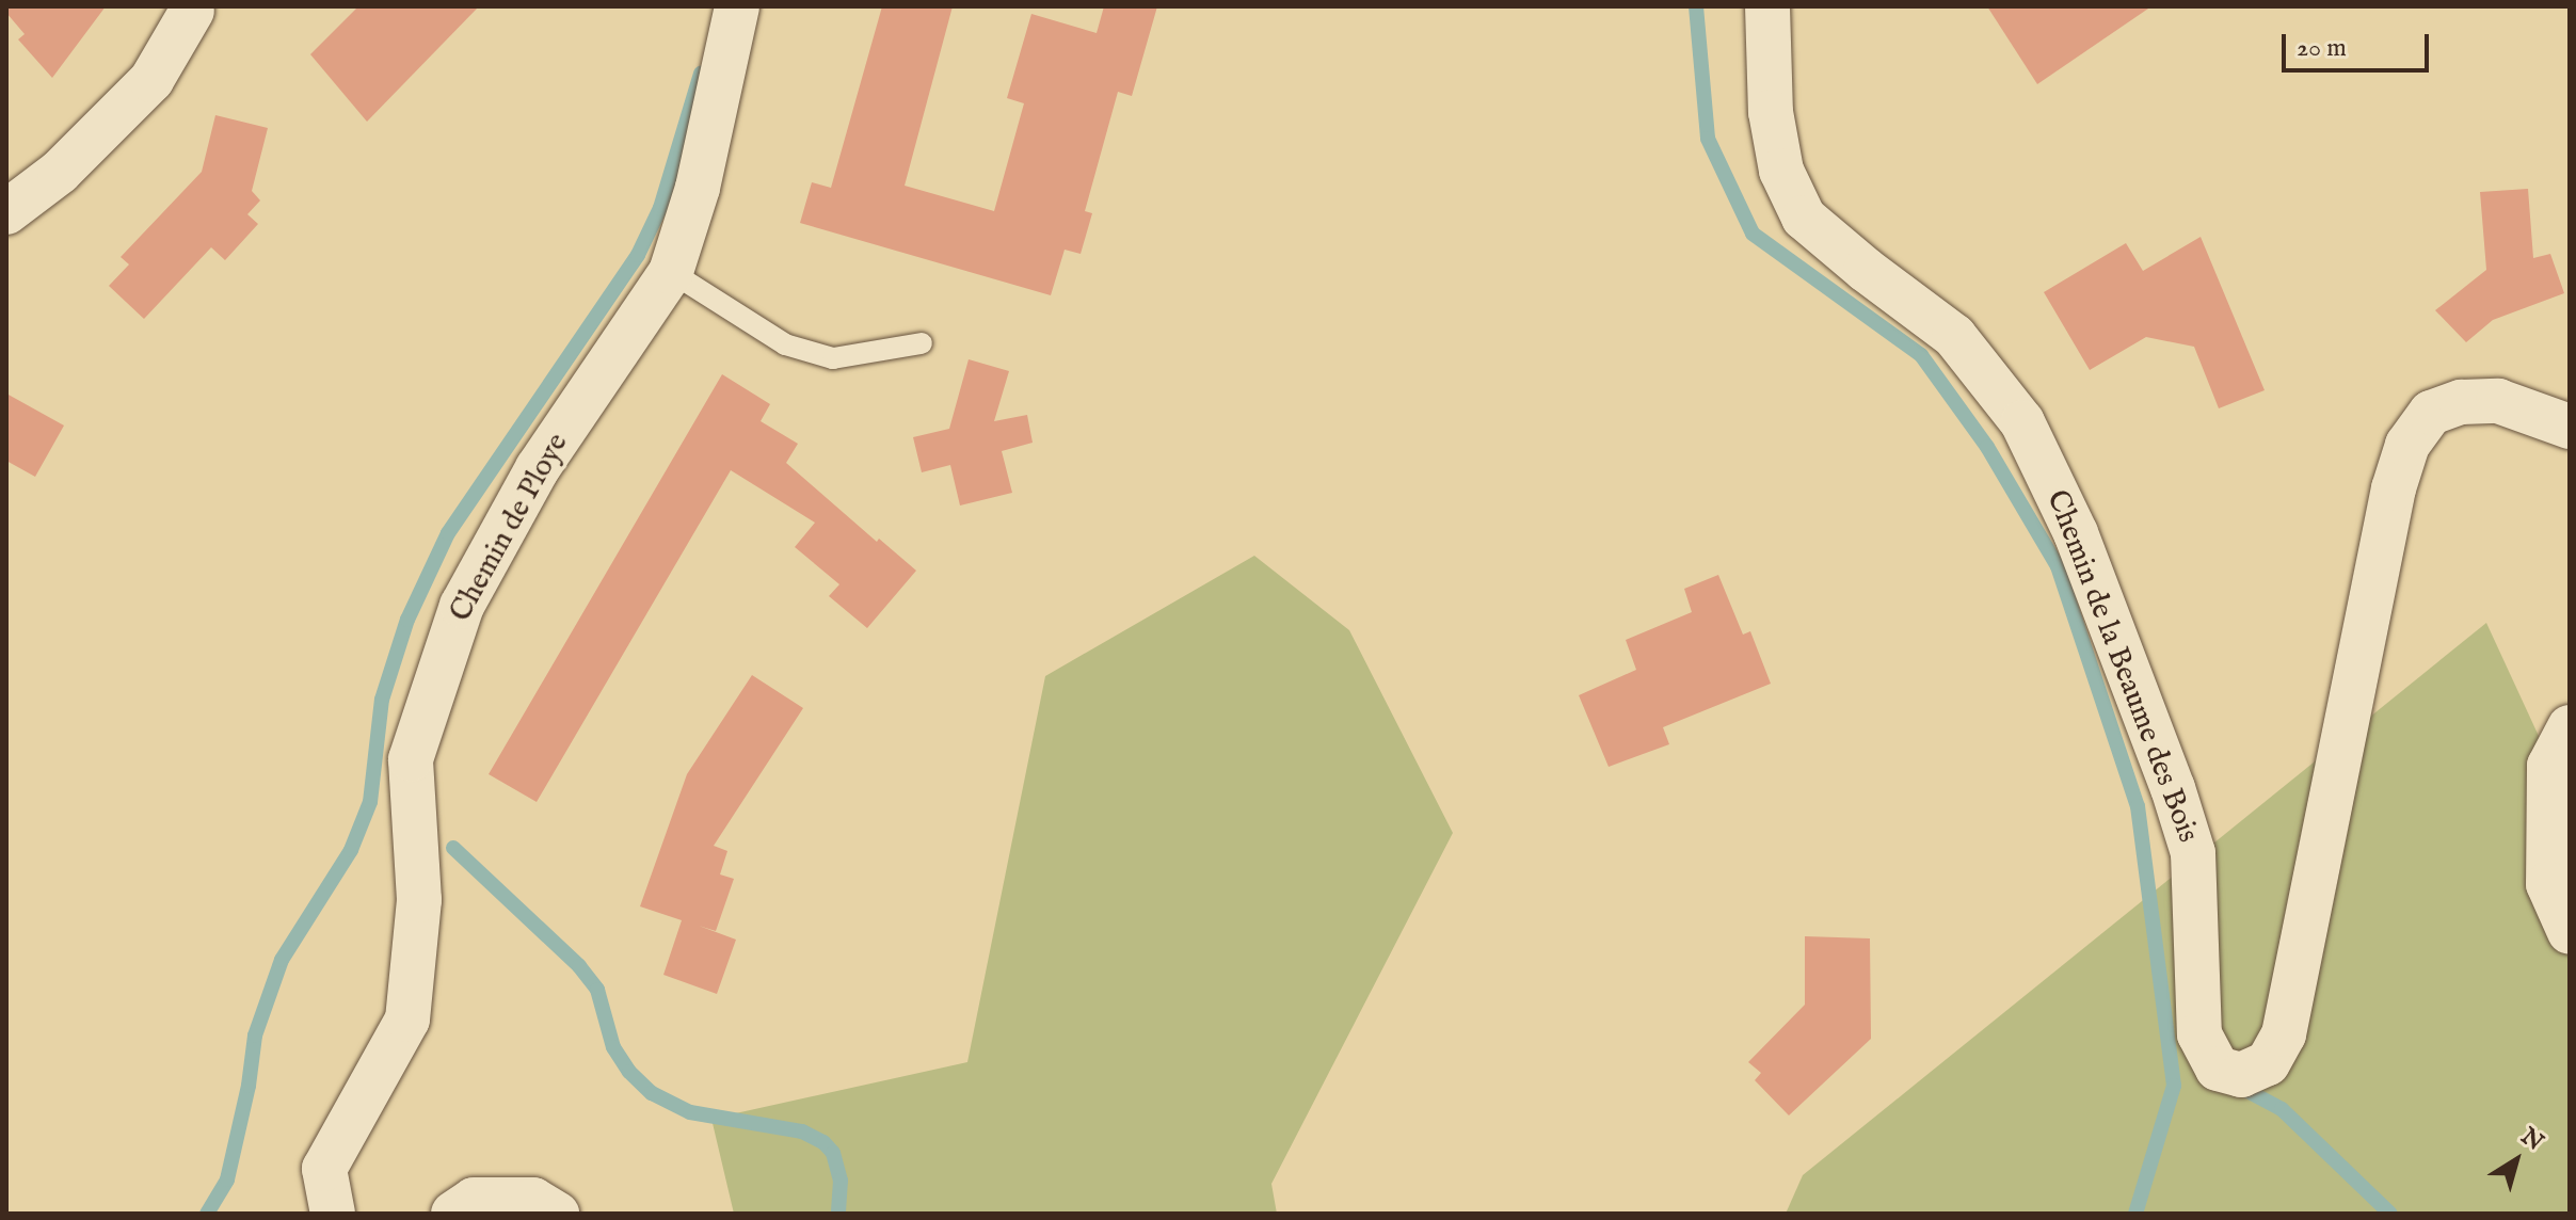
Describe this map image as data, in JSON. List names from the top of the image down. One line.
{"streets":{"street":["Chemin de Ploye","Chemin de la Beaume des Bois"]},"scale_bar":"20 m","north":"top right"}
